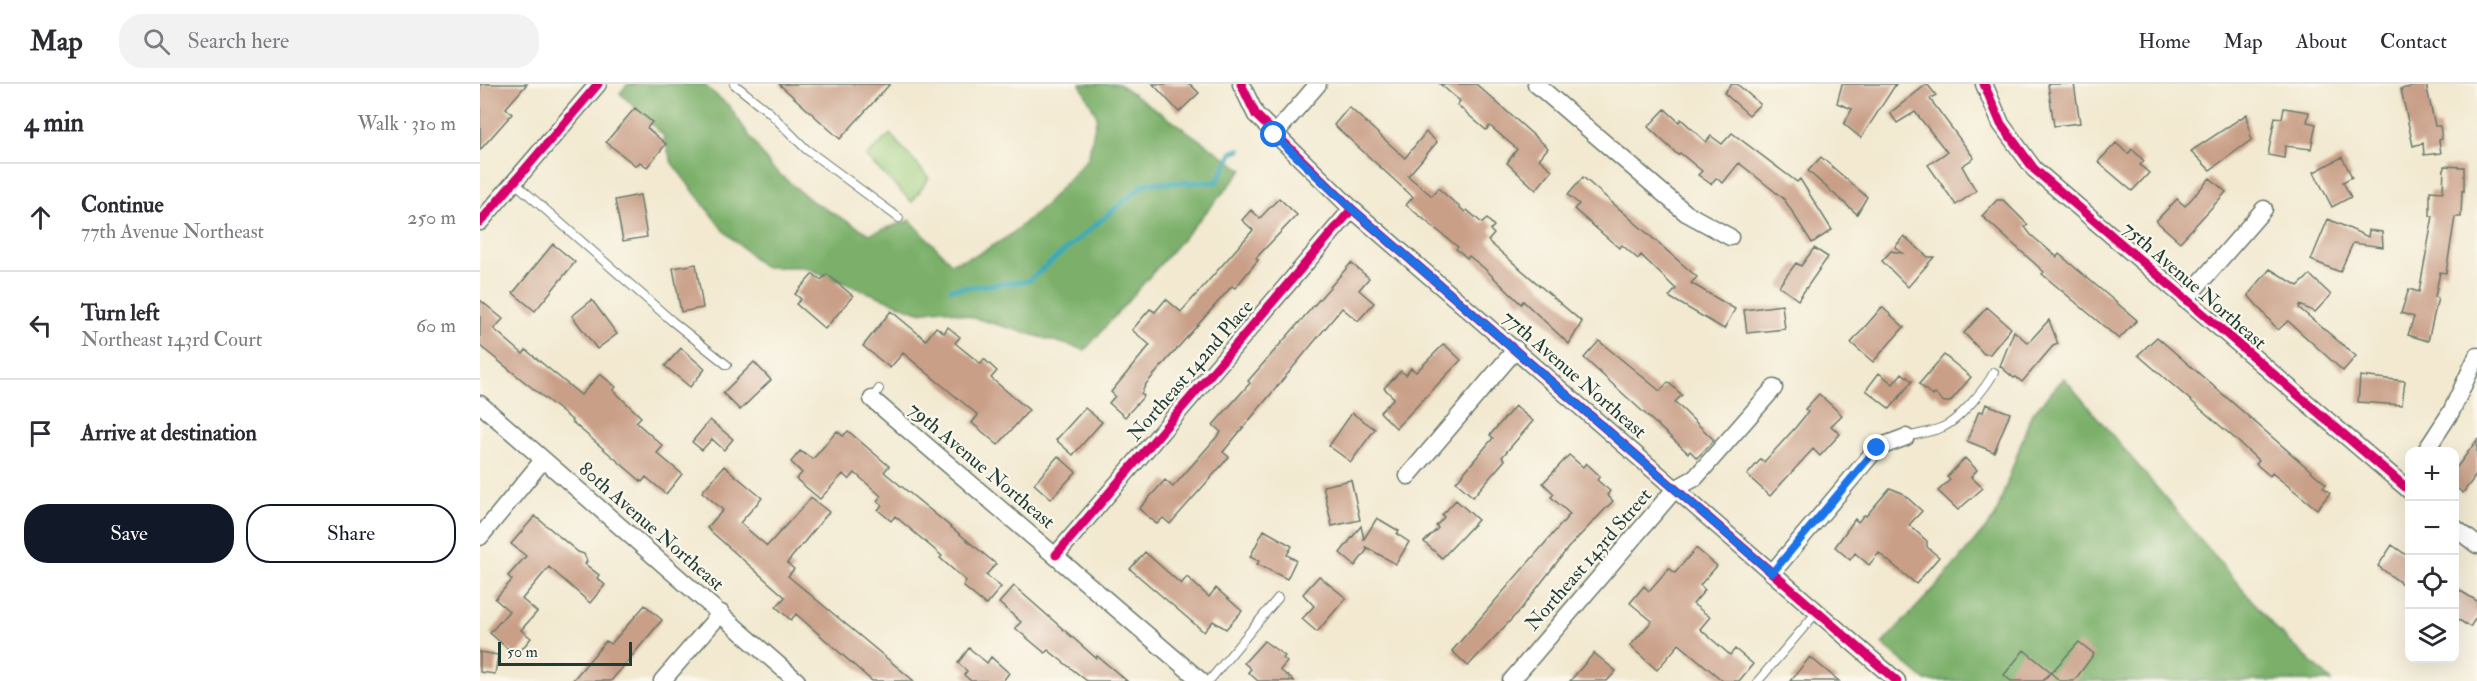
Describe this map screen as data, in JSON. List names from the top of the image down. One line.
{"streets":{"street":["75th Avenue Northeast","Northeast 142nd Place","77th Avenue Northeast","79th Avenue Northeast","80th Avenue Northeast","Northeast 143rd Street"]},"crossings":[["Northeast 142nd Place","77th Avenue Northeast"],["Northeast 142nd Place","79th Avenue Northeast"],["77th Avenue Northeast","Northeast 143rd Street"]],"scale_bar":"50 m","page":{"header":"Map","search":"Search here","nav":["Home","Map","About","Contact"],"heading":["4 min","Walk · 310 m"],"list":[["Continue","77th Avenue Northeast","250 m"],["Turn left","Northeast 143rd Court","60 m"],"Arrive at destination"],"map_buttons":["+","−"],"buttons":["Save","Share"],"scale":"50 m"}}
